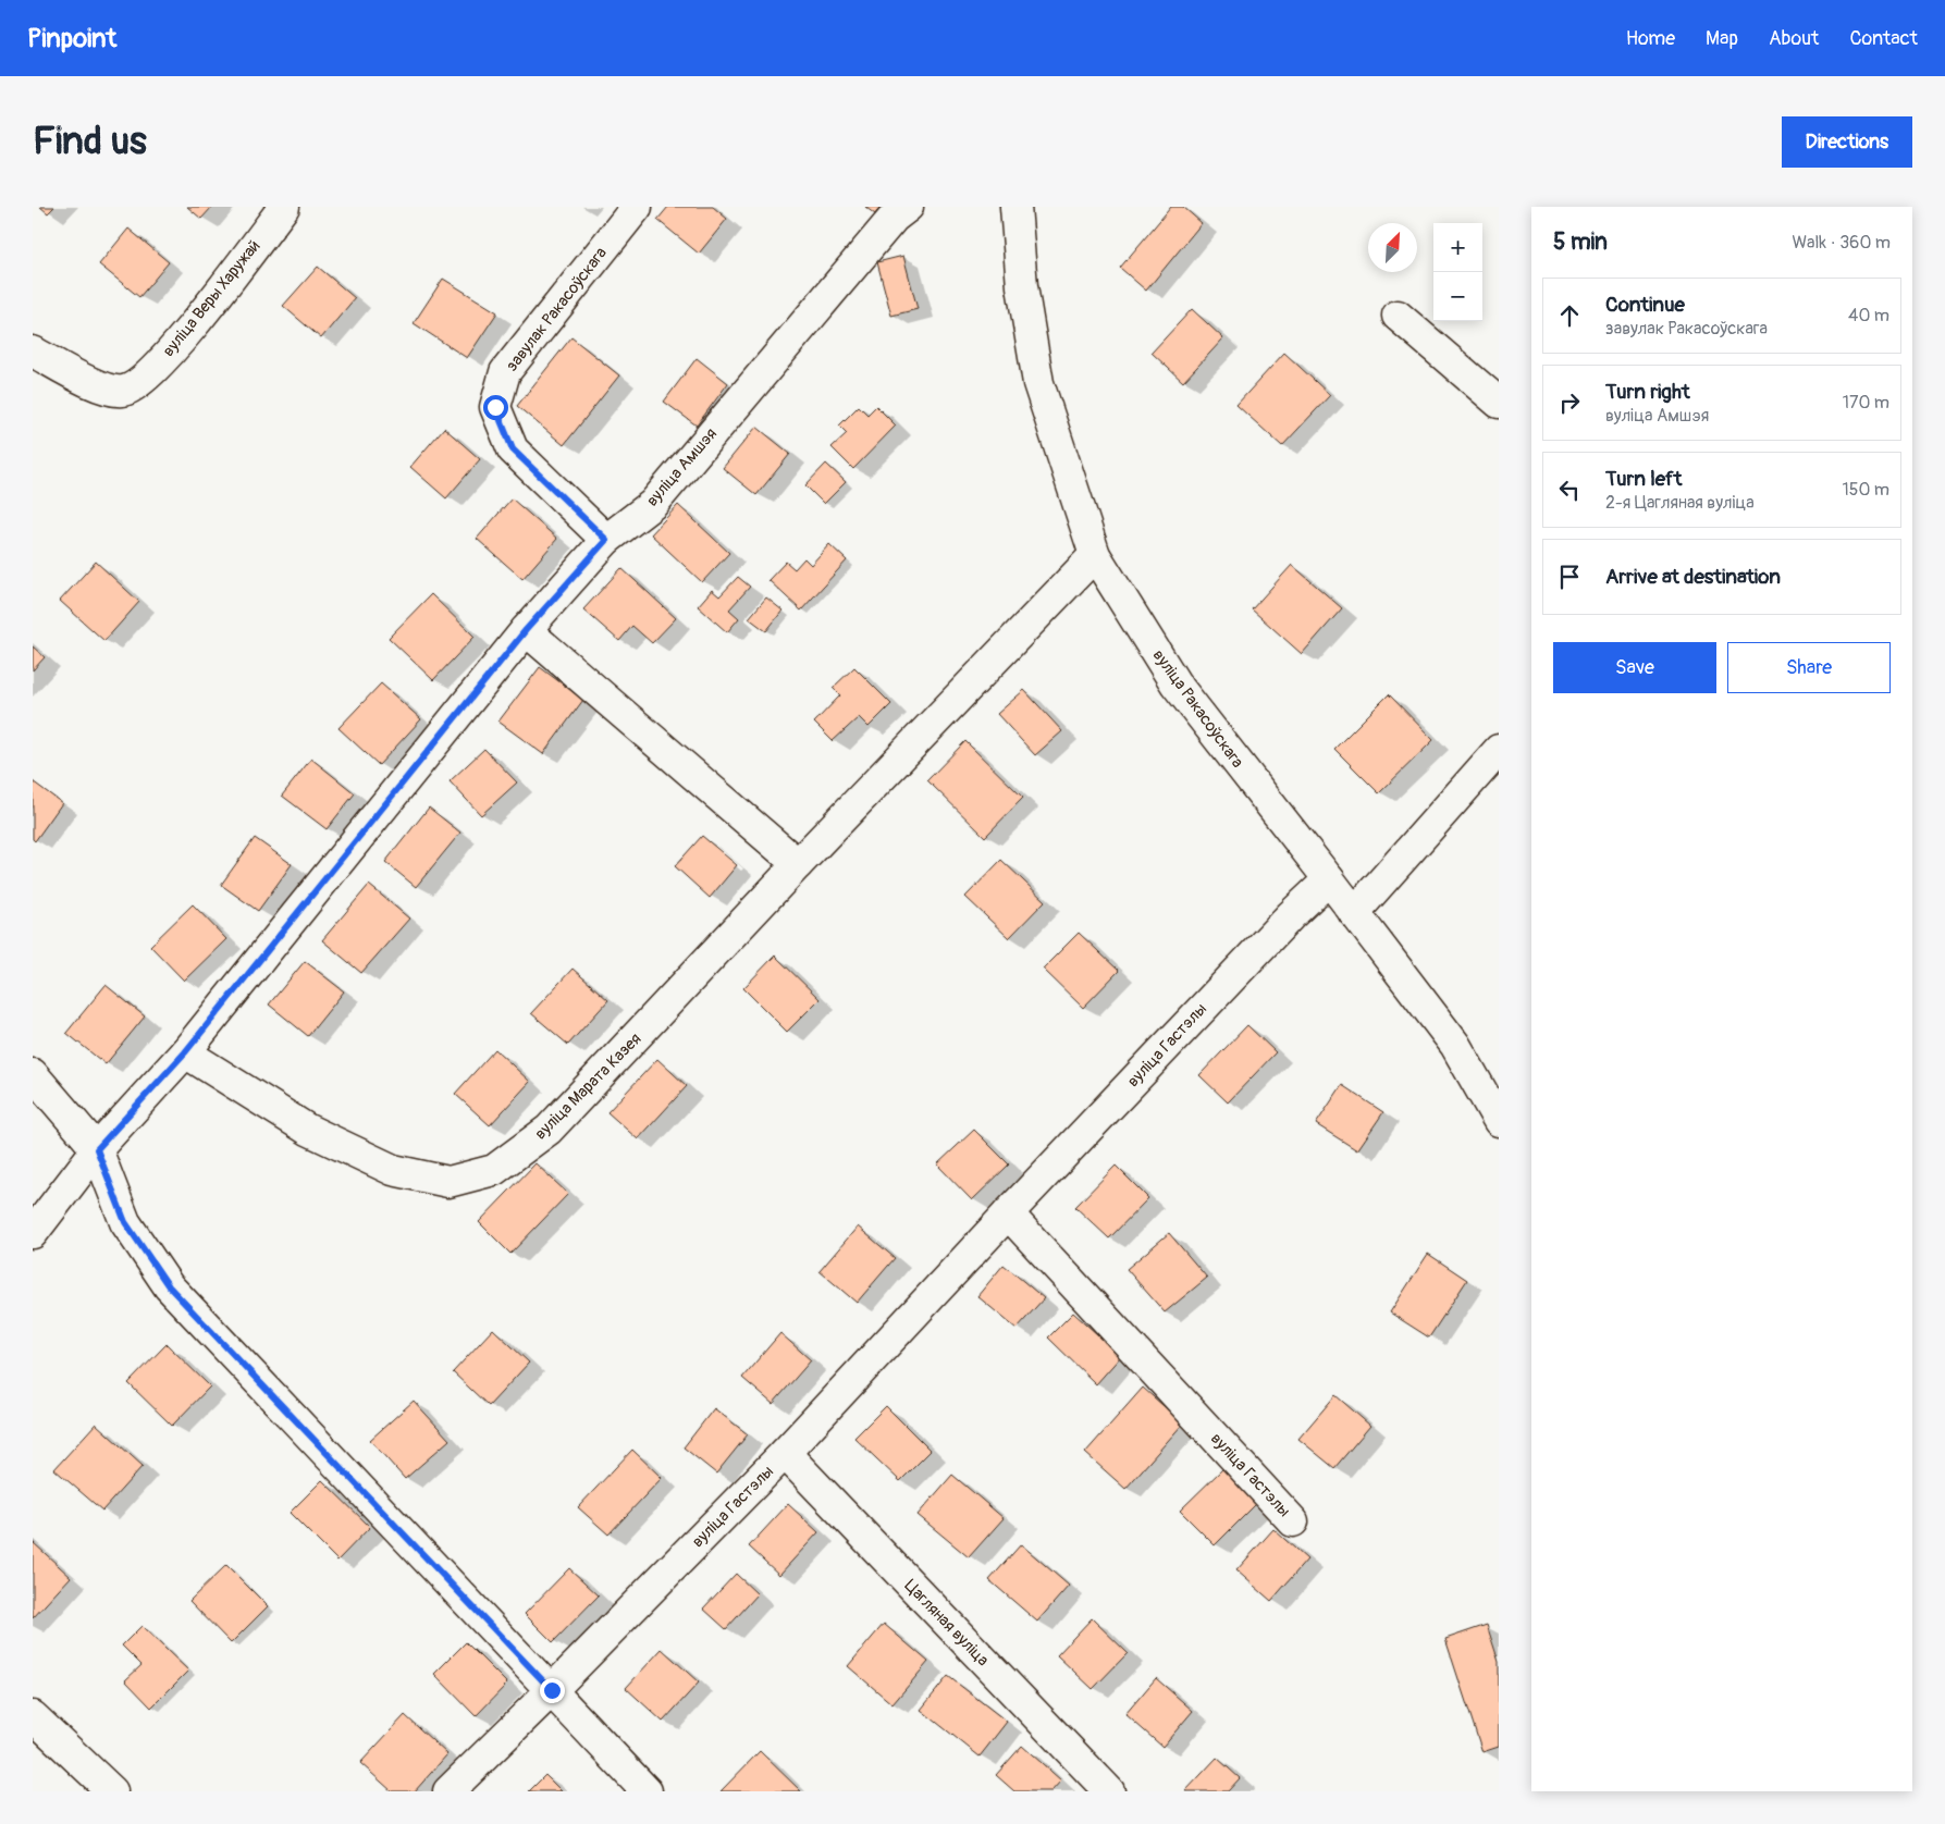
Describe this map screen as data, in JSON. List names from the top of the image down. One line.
{"streets":{"street":["вуліца Веры Харужай","завулак Ракасоўскага","вуліца Амшэя","вуліца Ракасоўскага","вуліца Гастэлы","вуліца Марата Казея","Цагляная вуліца"]},"crossings":[["завулак Ракасоўскага","вуліца Амшэя"],["вуліца Амшэя","вуліца Марата Казея"],["вуліца Ракасоўскага","вуліца Гастэлы"],["вуліца Ракасоўскага","вуліца Марата Казея"],["вуліца Гастэлы","Цагляная вуліца"]],"north":"top right","page":{"header":"Pinpoint","nav":["Home","Map","About","Contact"],"buttons":["Directions",["Save","Share"]],"title":"Find us","heading":["5 min","Walk · 360 m"],"map_buttons":["+","−"],"list":[["Continue","завулак Ракасоўскага","40 m"],["Turn right","вуліца Амшэя","170 m"],["Turn left","2-я Цагляная вуліца","150 m"],"Arrive at destination"]}}
